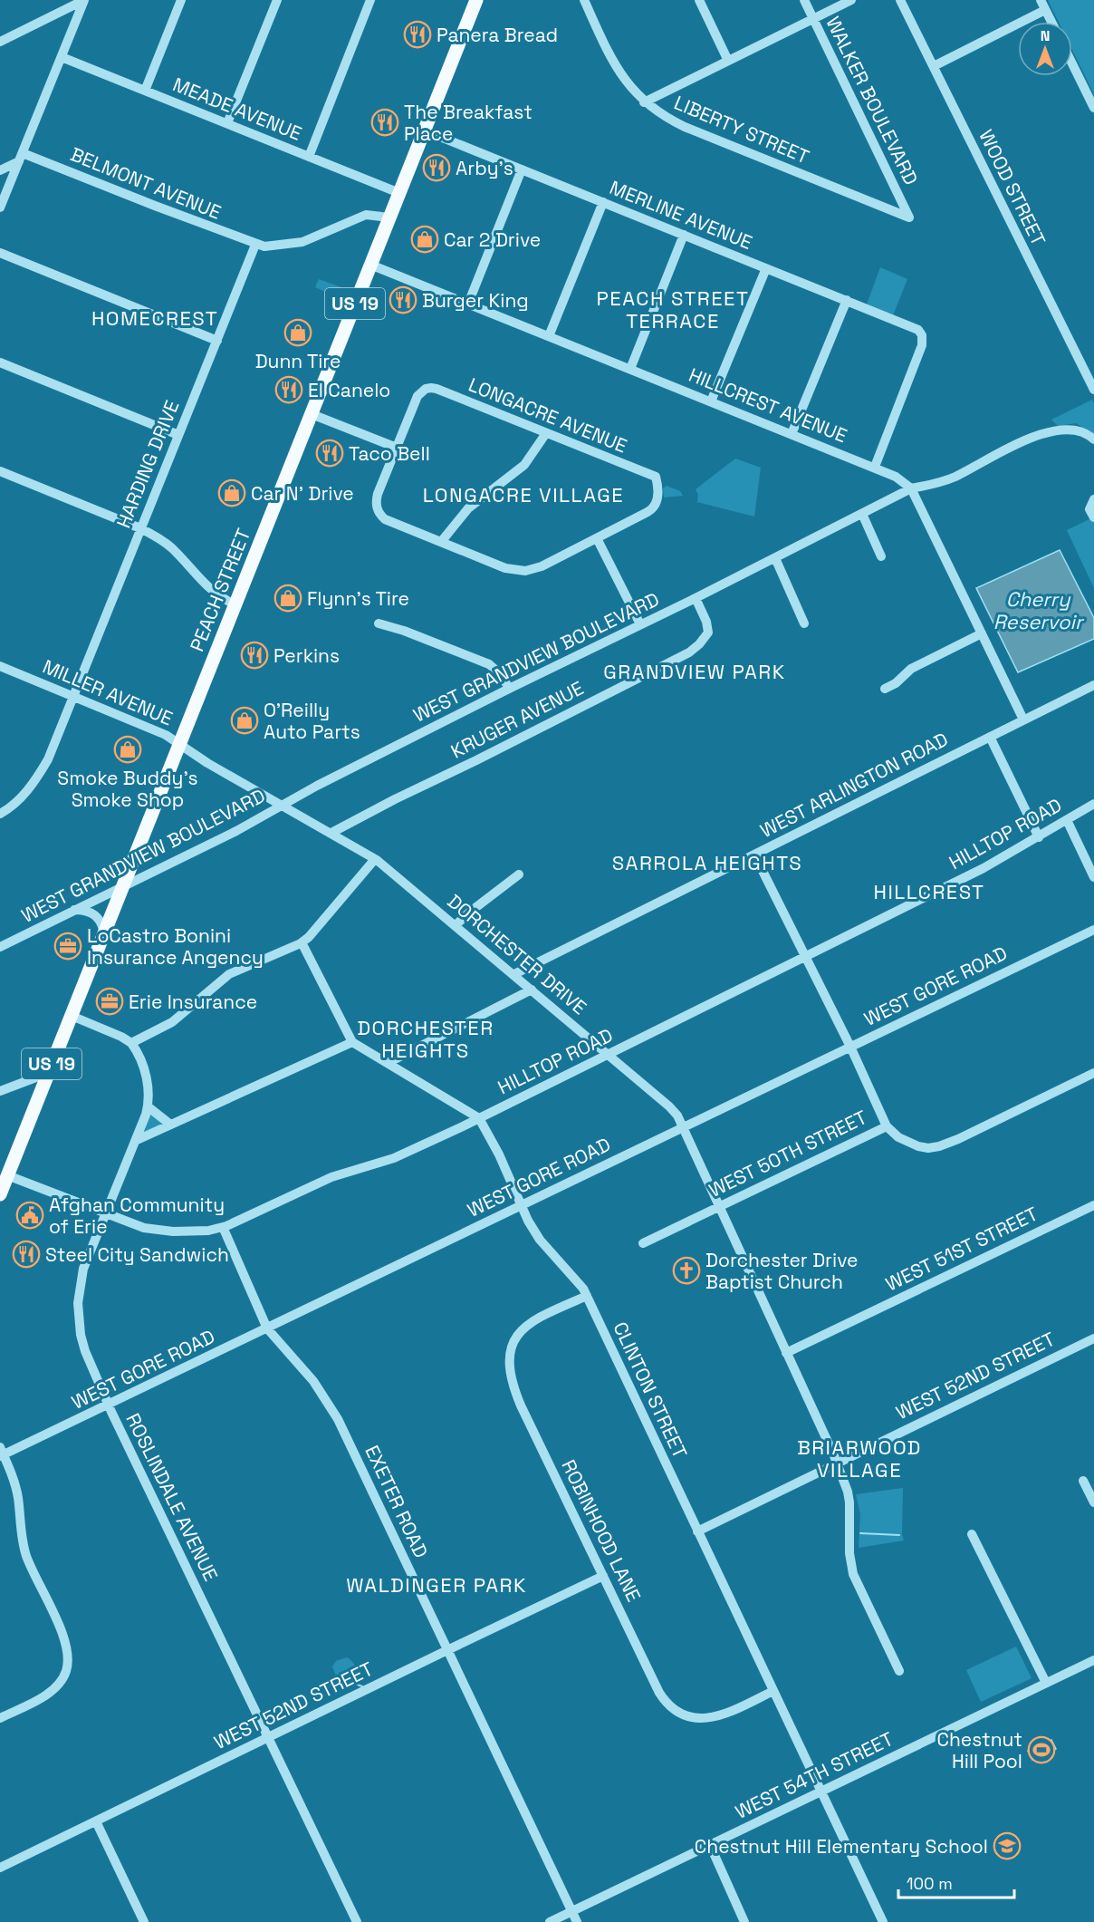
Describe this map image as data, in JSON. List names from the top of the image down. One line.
{"streets":{"main road":["US 19","PEACH STREET"],"street":["WALKER BOULEVARD","MEADE AVENUE","LIBERTY STREET","BELMONT AVENUE","WOOD STREET","MERLINE AVENUE","HILLCREST AVENUE","LONGACRE AVENUE","HARDING DRIVE","WEST GRANDVIEW BOULEVARD","MILLER AVENUE","KRUGER AVENUE","WEST ARLINGTON ROAD","HILLTOP ROAD","DORCHESTER DRIVE","WEST GORE ROAD","WEST 50TH STREET","WEST 51ST STREET","WEST 52ND STREET","CLINTON STREET","ROSLINDALE AVENUE","EXETER ROAD","ROBINHOOD LANE","WEST 54TH STREET"]},"crossings":[["WALKER BOULEVARD","LIBERTY STREET"],["MEADE AVENUE","PEACH STREET"],["BELMONT AVENUE","HARDING DRIVE"],["MERLINE AVENUE","HILLCREST AVENUE"],["MERLINE AVENUE","PEACH STREET"],["HILLCREST AVENUE","PEACH STREET"],["HILLCREST AVENUE","WEST GRANDVIEW BOULEVARD"],["HARDING DRIVE","MILLER AVENUE"],["PEACH STREET","WEST GRANDVIEW BOULEVARD"],["PEACH STREET","MILLER AVENUE"],["PEACH STREET","HILLTOP ROAD"],["WEST GRANDVIEW BOULEVARD","MILLER AVENUE"],["WEST GRANDVIEW BOULEVARD","KRUGER AVENUE"],["WEST GRANDVIEW BOULEVARD","DORCHESTER DRIVE"],["MILLER AVENUE","DORCHESTER DRIVE"],["KRUGER AVENUE","DORCHESTER DRIVE"],["WEST ARLINGTON ROAD","DORCHESTER DRIVE"],["HILLTOP ROAD","DORCHESTER DRIVE"],["HILLTOP ROAD","CLINTON STREET"],["HILLTOP ROAD","ROSLINDALE AVENUE"],["HILLTOP ROAD","EXETER ROAD"],["DORCHESTER DRIVE","WEST GORE ROAD"],["DORCHESTER DRIVE","WEST 50TH STREET"],["DORCHESTER DRIVE","WEST 51ST STREET"],["DORCHESTER DRIVE","WEST 52ND STREET"],["WEST GORE ROAD","CLINTON STREET"],["WEST GORE ROAD","ROSLINDALE AVENUE"],["WEST GORE ROAD","EXETER ROAD"],["WEST 52ND STREET","CLINTON STREET"],["WEST 52ND STREET","ROSLINDALE AVENUE"],["WEST 52ND STREET","EXETER ROAD"],["WEST 52ND STREET","ROBINHOOD LANE"],["CLINTON STREET","ROBINHOOD LANE"],["CLINTON STREET","WEST 54TH STREET"],["EXETER ROAD","WEST 54TH STREET"]],"districts":["PEACH STREET TERRACE","HOMECREST","LONGACRE VILLAGE","GRANDVIEW PARK","SARROLA HEIGHTS","HILLCREST","DORCHESTER HEIGHTS","BRIARWOOD VILLAGE","WALDINGER PARK"],"water":["Cherry Reservoir"],"places":{"restaurant":["Panera Bread","The Breakfast Place","Arby's","Burger King","El Canelo","Taco Bell","Perkins","Steel City Sandwich"],"shop":["Car 2 Drive","Dunn Tire","Car N' Drive","Flynn's Tire","O'Reilly Auto Parts","Smoke Buddy's Smoke Shop"],"office":["LoCastro Bonini Insurance Angency","Erie Insurance"],"public building":["Afghan Community of Erie"],"church":["Dorchester Drive Baptist Church"],"sports":["Chestnut Hill Pool"],"school or university":["Chestnut Hill Elementary School"]},"scale_bar":"100 m","north":"top"}
